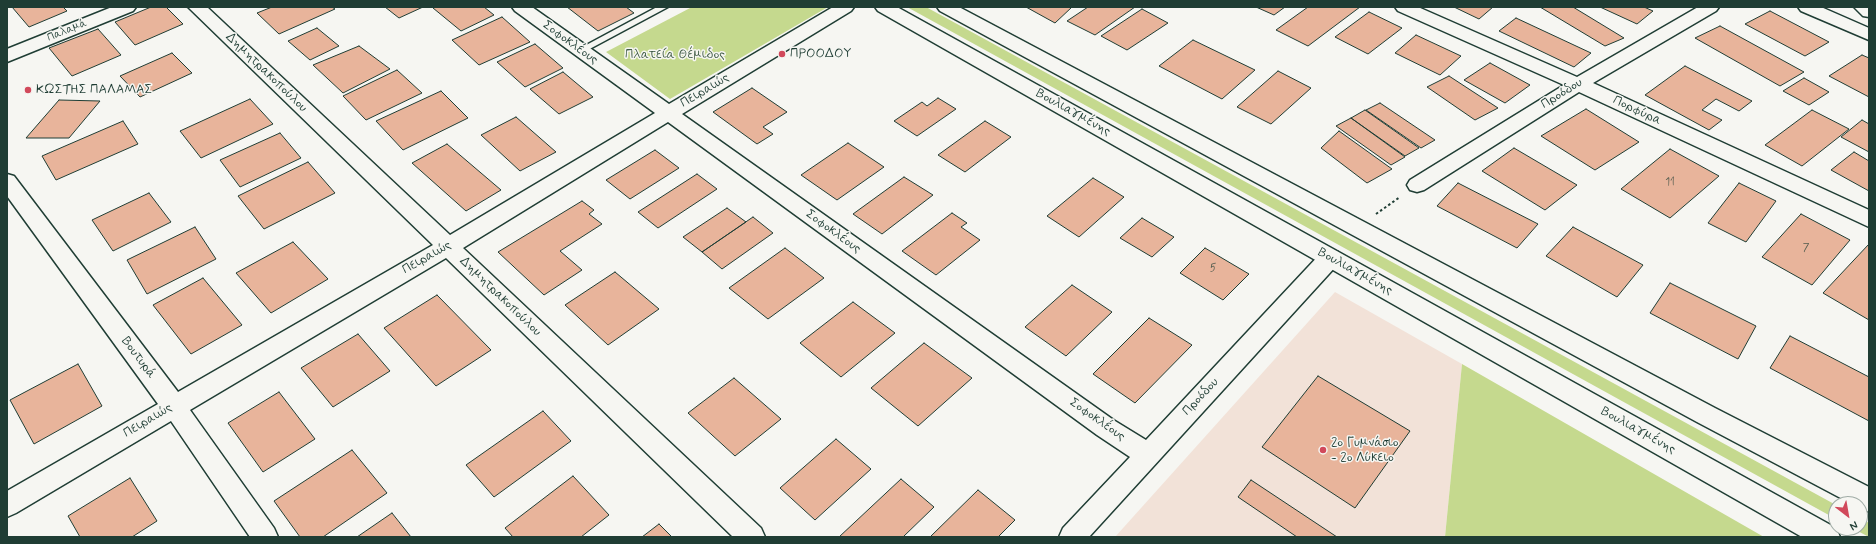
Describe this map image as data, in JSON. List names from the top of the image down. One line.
{"streets":{"street":["Παλαμά","Σοφοκλέους","Δημητρακοπούλου","Πειραιώς","Προόδου","Πορφύρα","Βουλιαγμένης","Βουτυρά"]},"crossings":[["Σοφοκλέους","Πειραιώς"],["Σοφοκλέους","Προόδου"],["Δημητρακοπούλου","Πειραιώς"],["Πειραιώς","Βουτυρά"],["Προόδου","Πορφύρα"],["Προόδου","Βουλιαγμένης"]],"parks":["Πλατεία Θέμιδος"],"places":["ΠΡΟΟΔΟΥ","ΚΩΣΤΗΣ ΠΑΛΑΜΑΣ","2ο Γυμνάσιο - 2ο Λύκειο"],"house_numbers":["11","7","5"],"north":"bottom right"}
